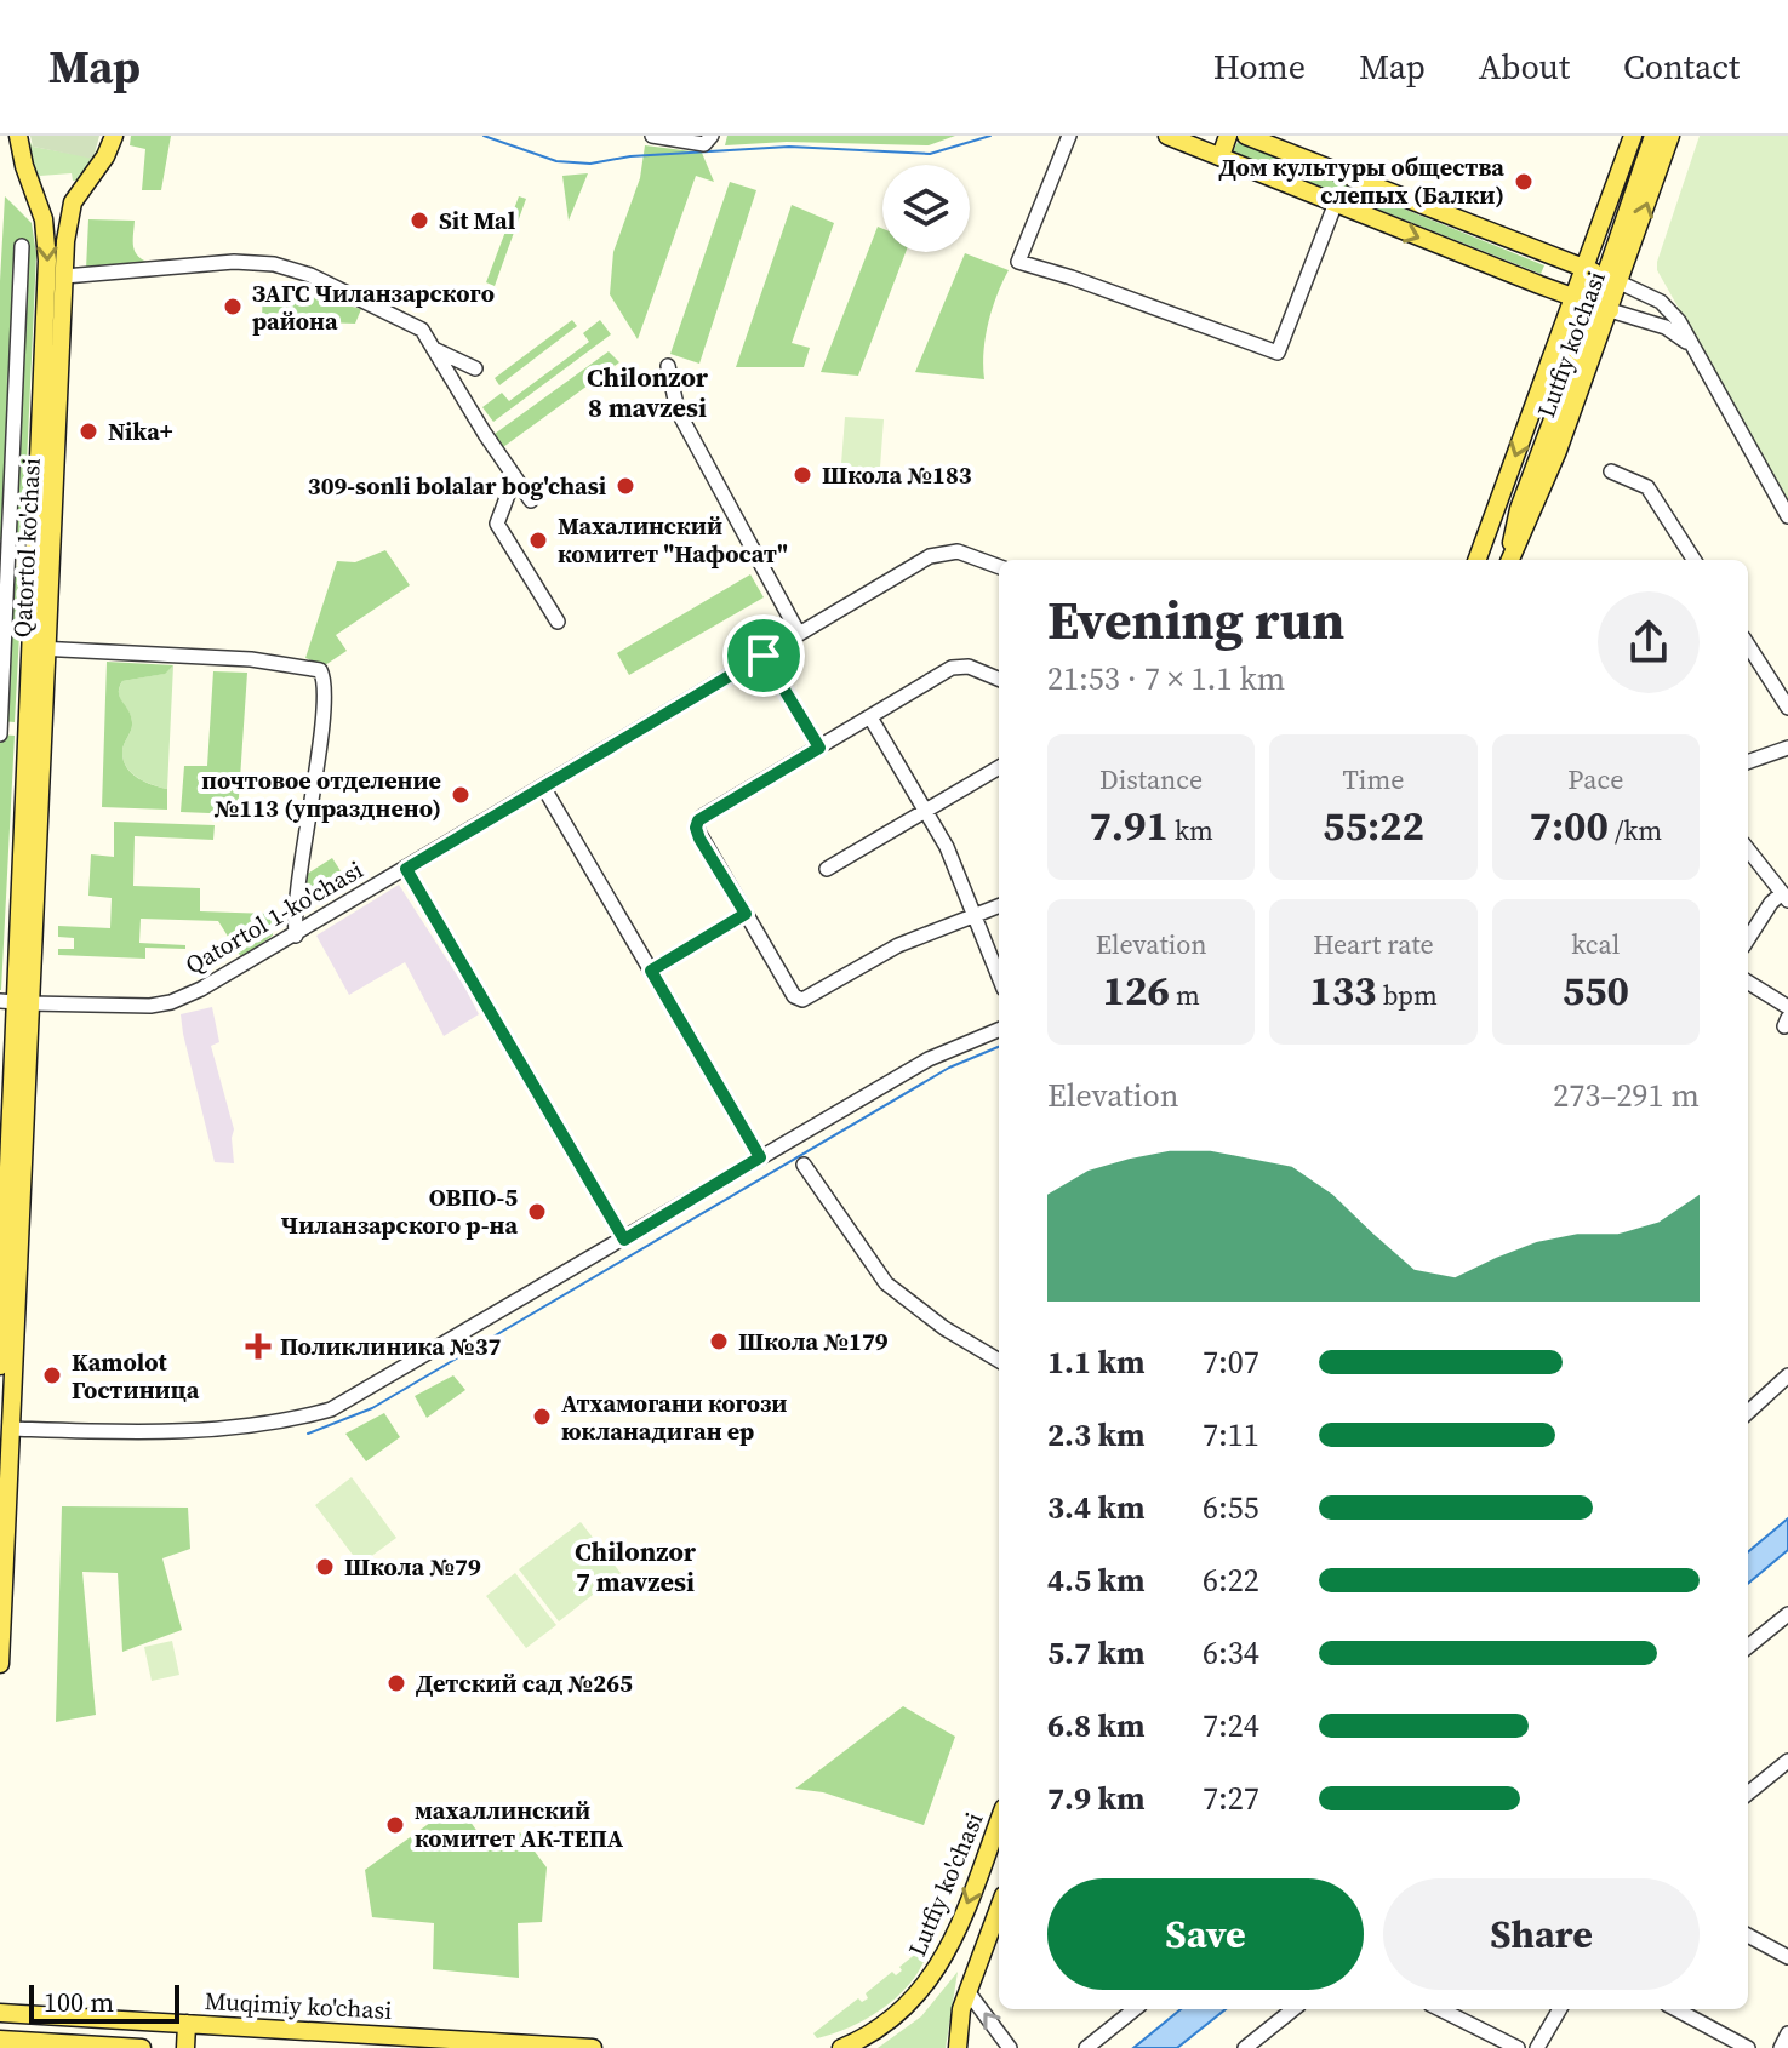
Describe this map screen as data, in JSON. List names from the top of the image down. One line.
{"streets":{"main road":["Lutfiy ko'chasi","Qatortol ko'chasi","Muqimiy ko'chasi"],"street":["Qatortol 1-ko'chasi"]},"crossings":[["Qatortol ko'chasi","Qatortol 1-ko'chasi"]],"districts":["Chilonzor 8 mavzesi","Chilonzor 7 mavzesi"],"places":{"other":["Дом культуры общества слепых (Балки)","Sit Mal","ЗАГС Чиланзарского района","Nika+","Школа №183","309-sonli bolalar bog'chasi","Махалинский комитет \"Нафосат\"","почтовое отделение №113 (упразднено)","ОВПО-5 Чиланзарского р-на","Школа №179","Kamolot Гостиница","Атхамогани когози юкланадиган ер","Школа №79","Детский сад №265","махаллинский комитет АК-ТЕПА"],"health":["Поликлиника №37"]},"scale_bar":"100 m","page":{"header":"Map","nav":["Home","Map","About","Contact"],"heading":["Evening run","21:53 · 7 × 1.1 km"],"stats":[["Distance","7.91 km"],["Time","55:22"],["Pace","7:00 /km"],["Elevation","126 m"],["Heart rate","133 bpm"],["kcal","550"]],"chart":["Elevation","273–291 m"],"list":[{"name":"1.1 km","note":"7:07"},{"name":"2.3 km","note":"7:11"},{"name":"3.4 km","note":"6:55"},{"name":"4.5 km","note":"6:22"},{"name":"5.7 km","note":"6:34"},{"name":"6.8 km","note":"7:24"},{"name":"7.9 km","note":"7:27"}],"buttons":["Save","Share"],"scale":"100 m"}}
